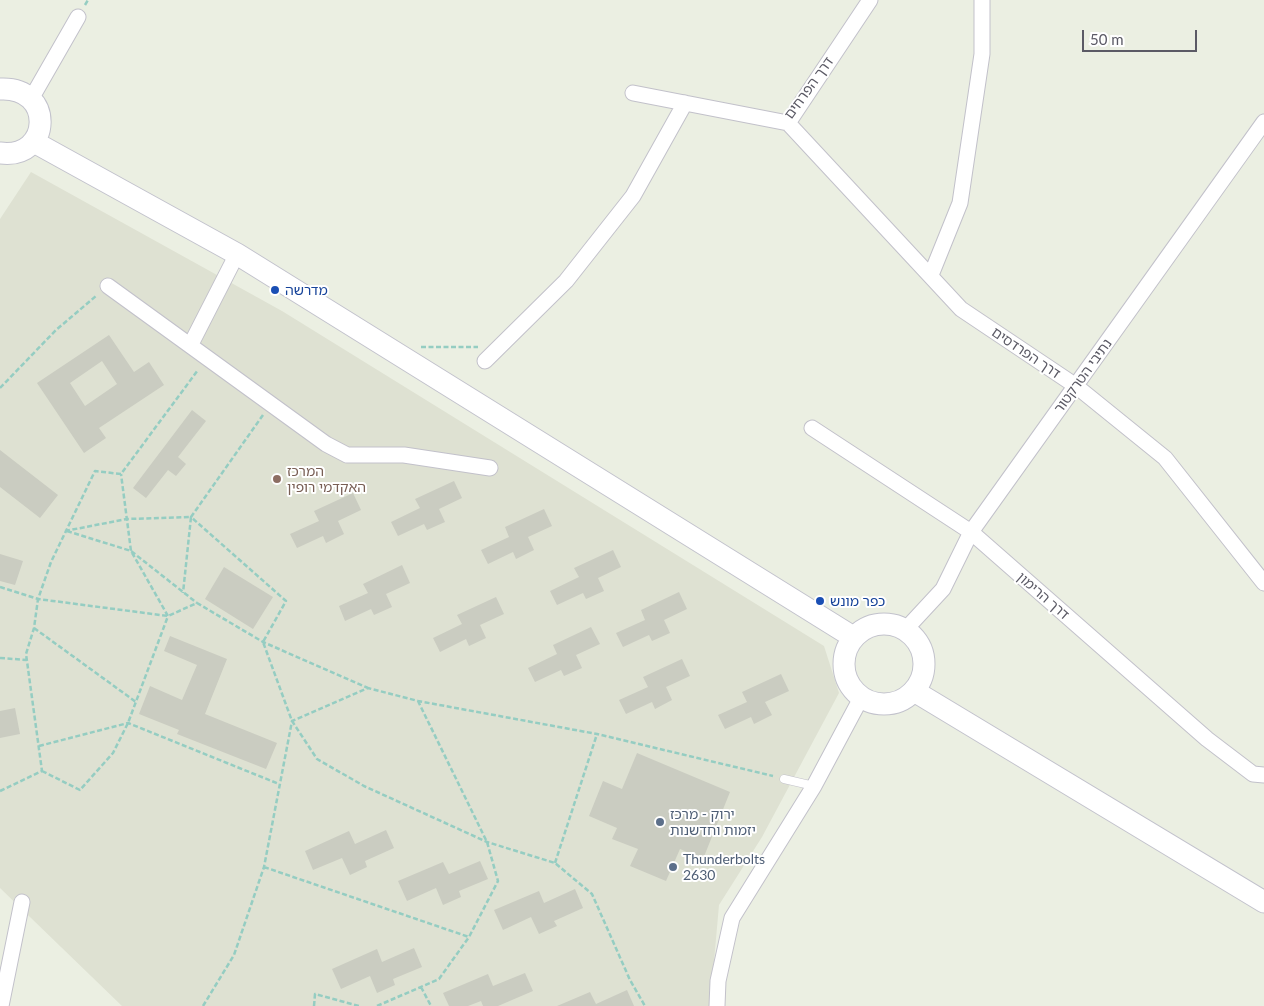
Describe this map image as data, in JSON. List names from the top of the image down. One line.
{"streets":{"street":["דרך הפרחים","דרך הפרדסים","נתיבי הטרקטור","דרך הרימון"]},"crossings":[["דרך הפרחים","דרך הפרדסים"],["דרך הפרדסים","נתיבי הטרקטור"],["נתיבי הטרקטור","דרך הרימון"]],"places":["מדרשה","המרכז האקדמי רופין","כפר מונש","ירוק - מרכז יזמות וחדשנות","Thunderbolts 2630"],"scale_bar":"50 m"}
